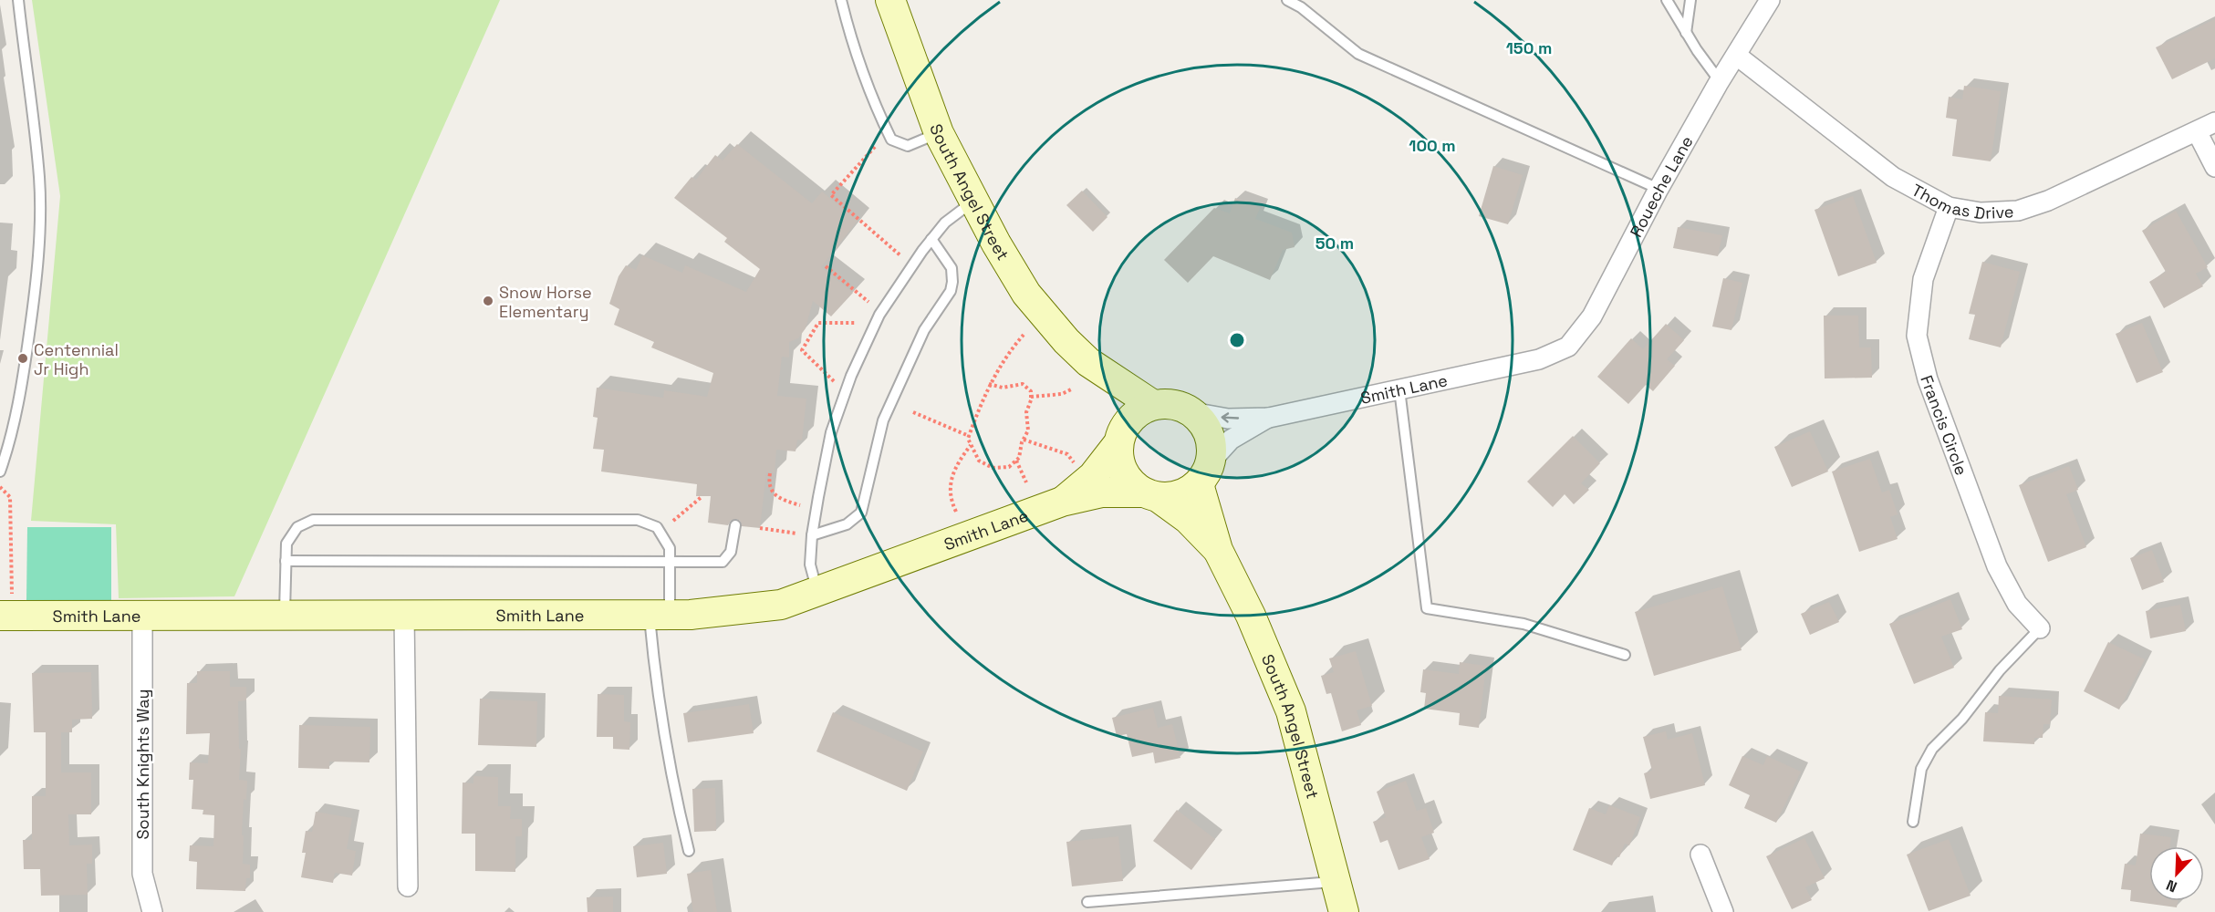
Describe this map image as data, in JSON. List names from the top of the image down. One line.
{"streets":{"street":["Roueche Lane","South Angel Street","Thomas Drive","Smith Lane","Francis Circle","South Knights Way"]},"crossings":[["Roueche Lane","Thomas Drive"],["Roueche Lane","Smith Lane"],["South Angel Street","Smith Lane"],["Thomas Drive","Francis Circle"],["Smith Lane","South Knights Way"]],"places":["Snow Horse Elementary","Centennial Jr High"],"north":"bottom left","rings":["150 m","100 m","50 m"]}
